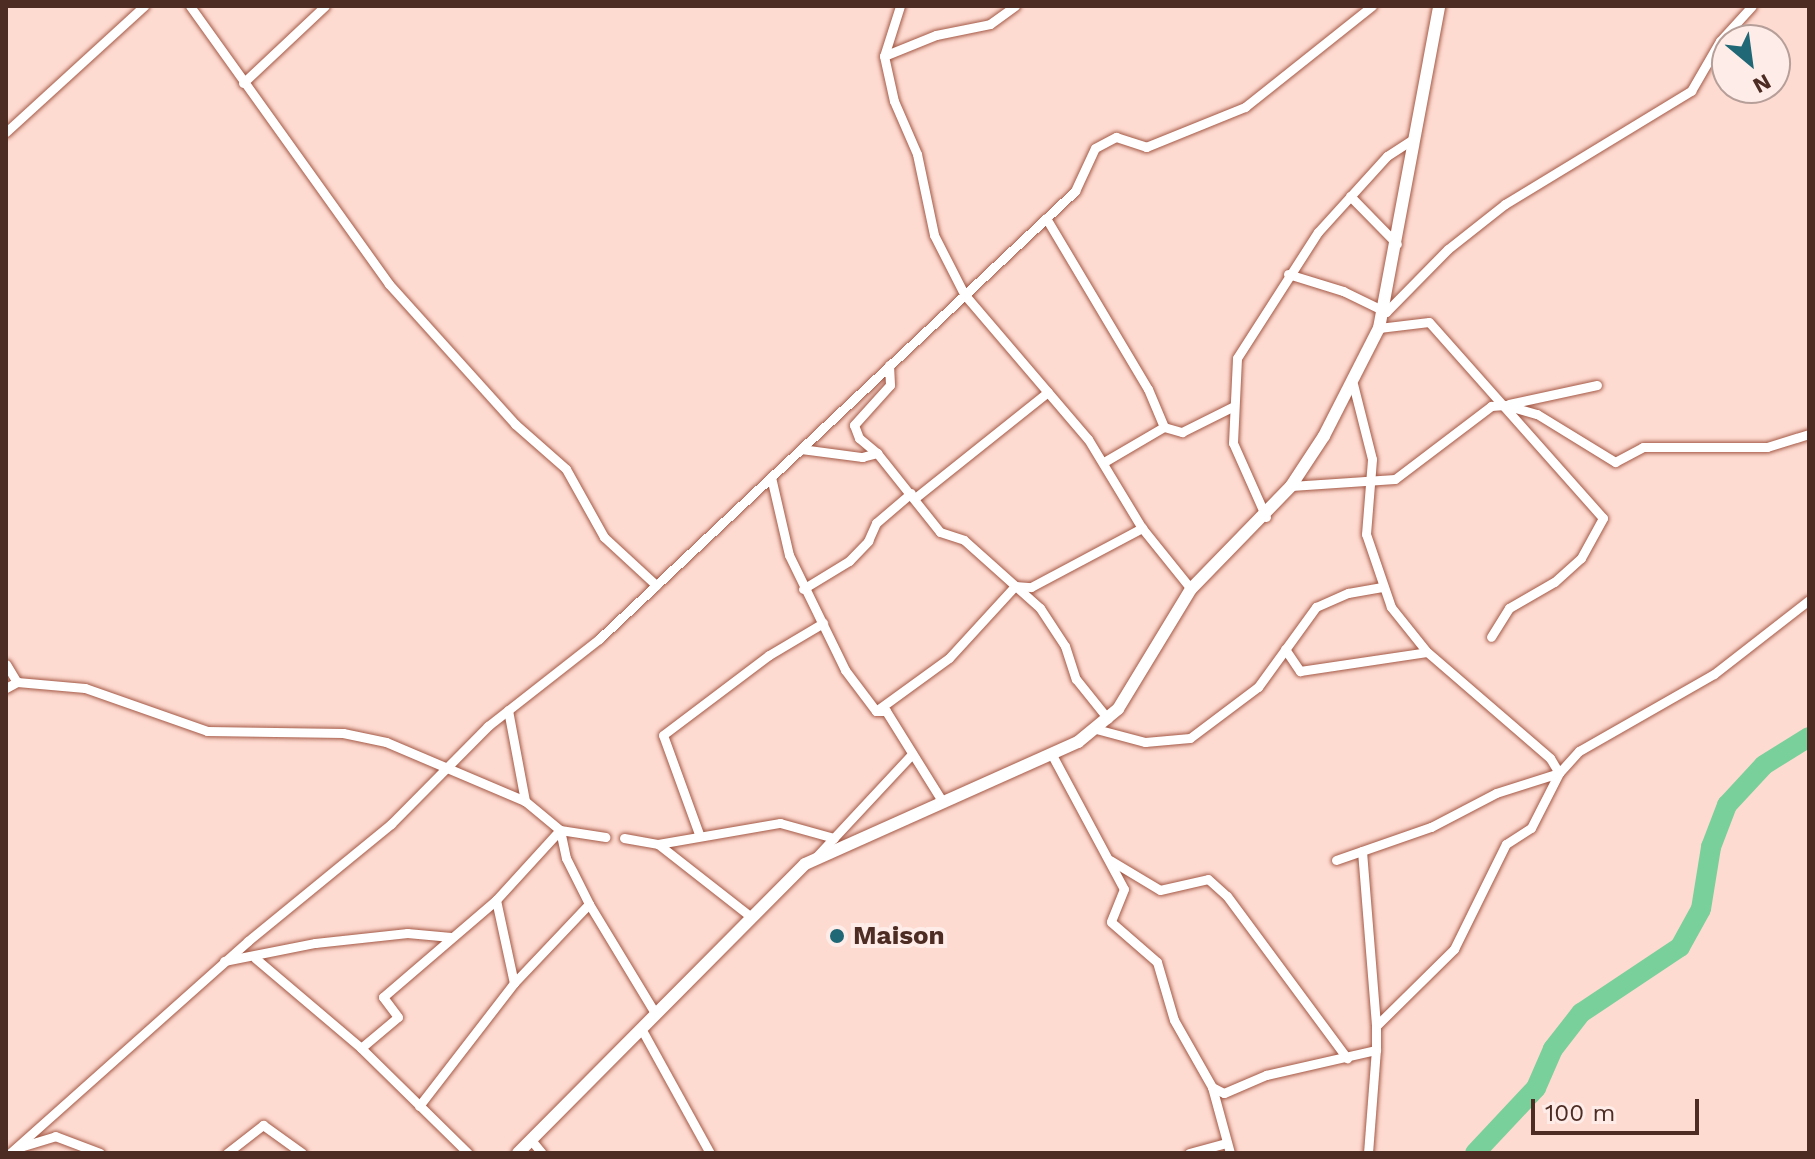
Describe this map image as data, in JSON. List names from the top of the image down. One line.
{"places":["Maison"],"scale_bar":"100 m","north":"bottom right"}
